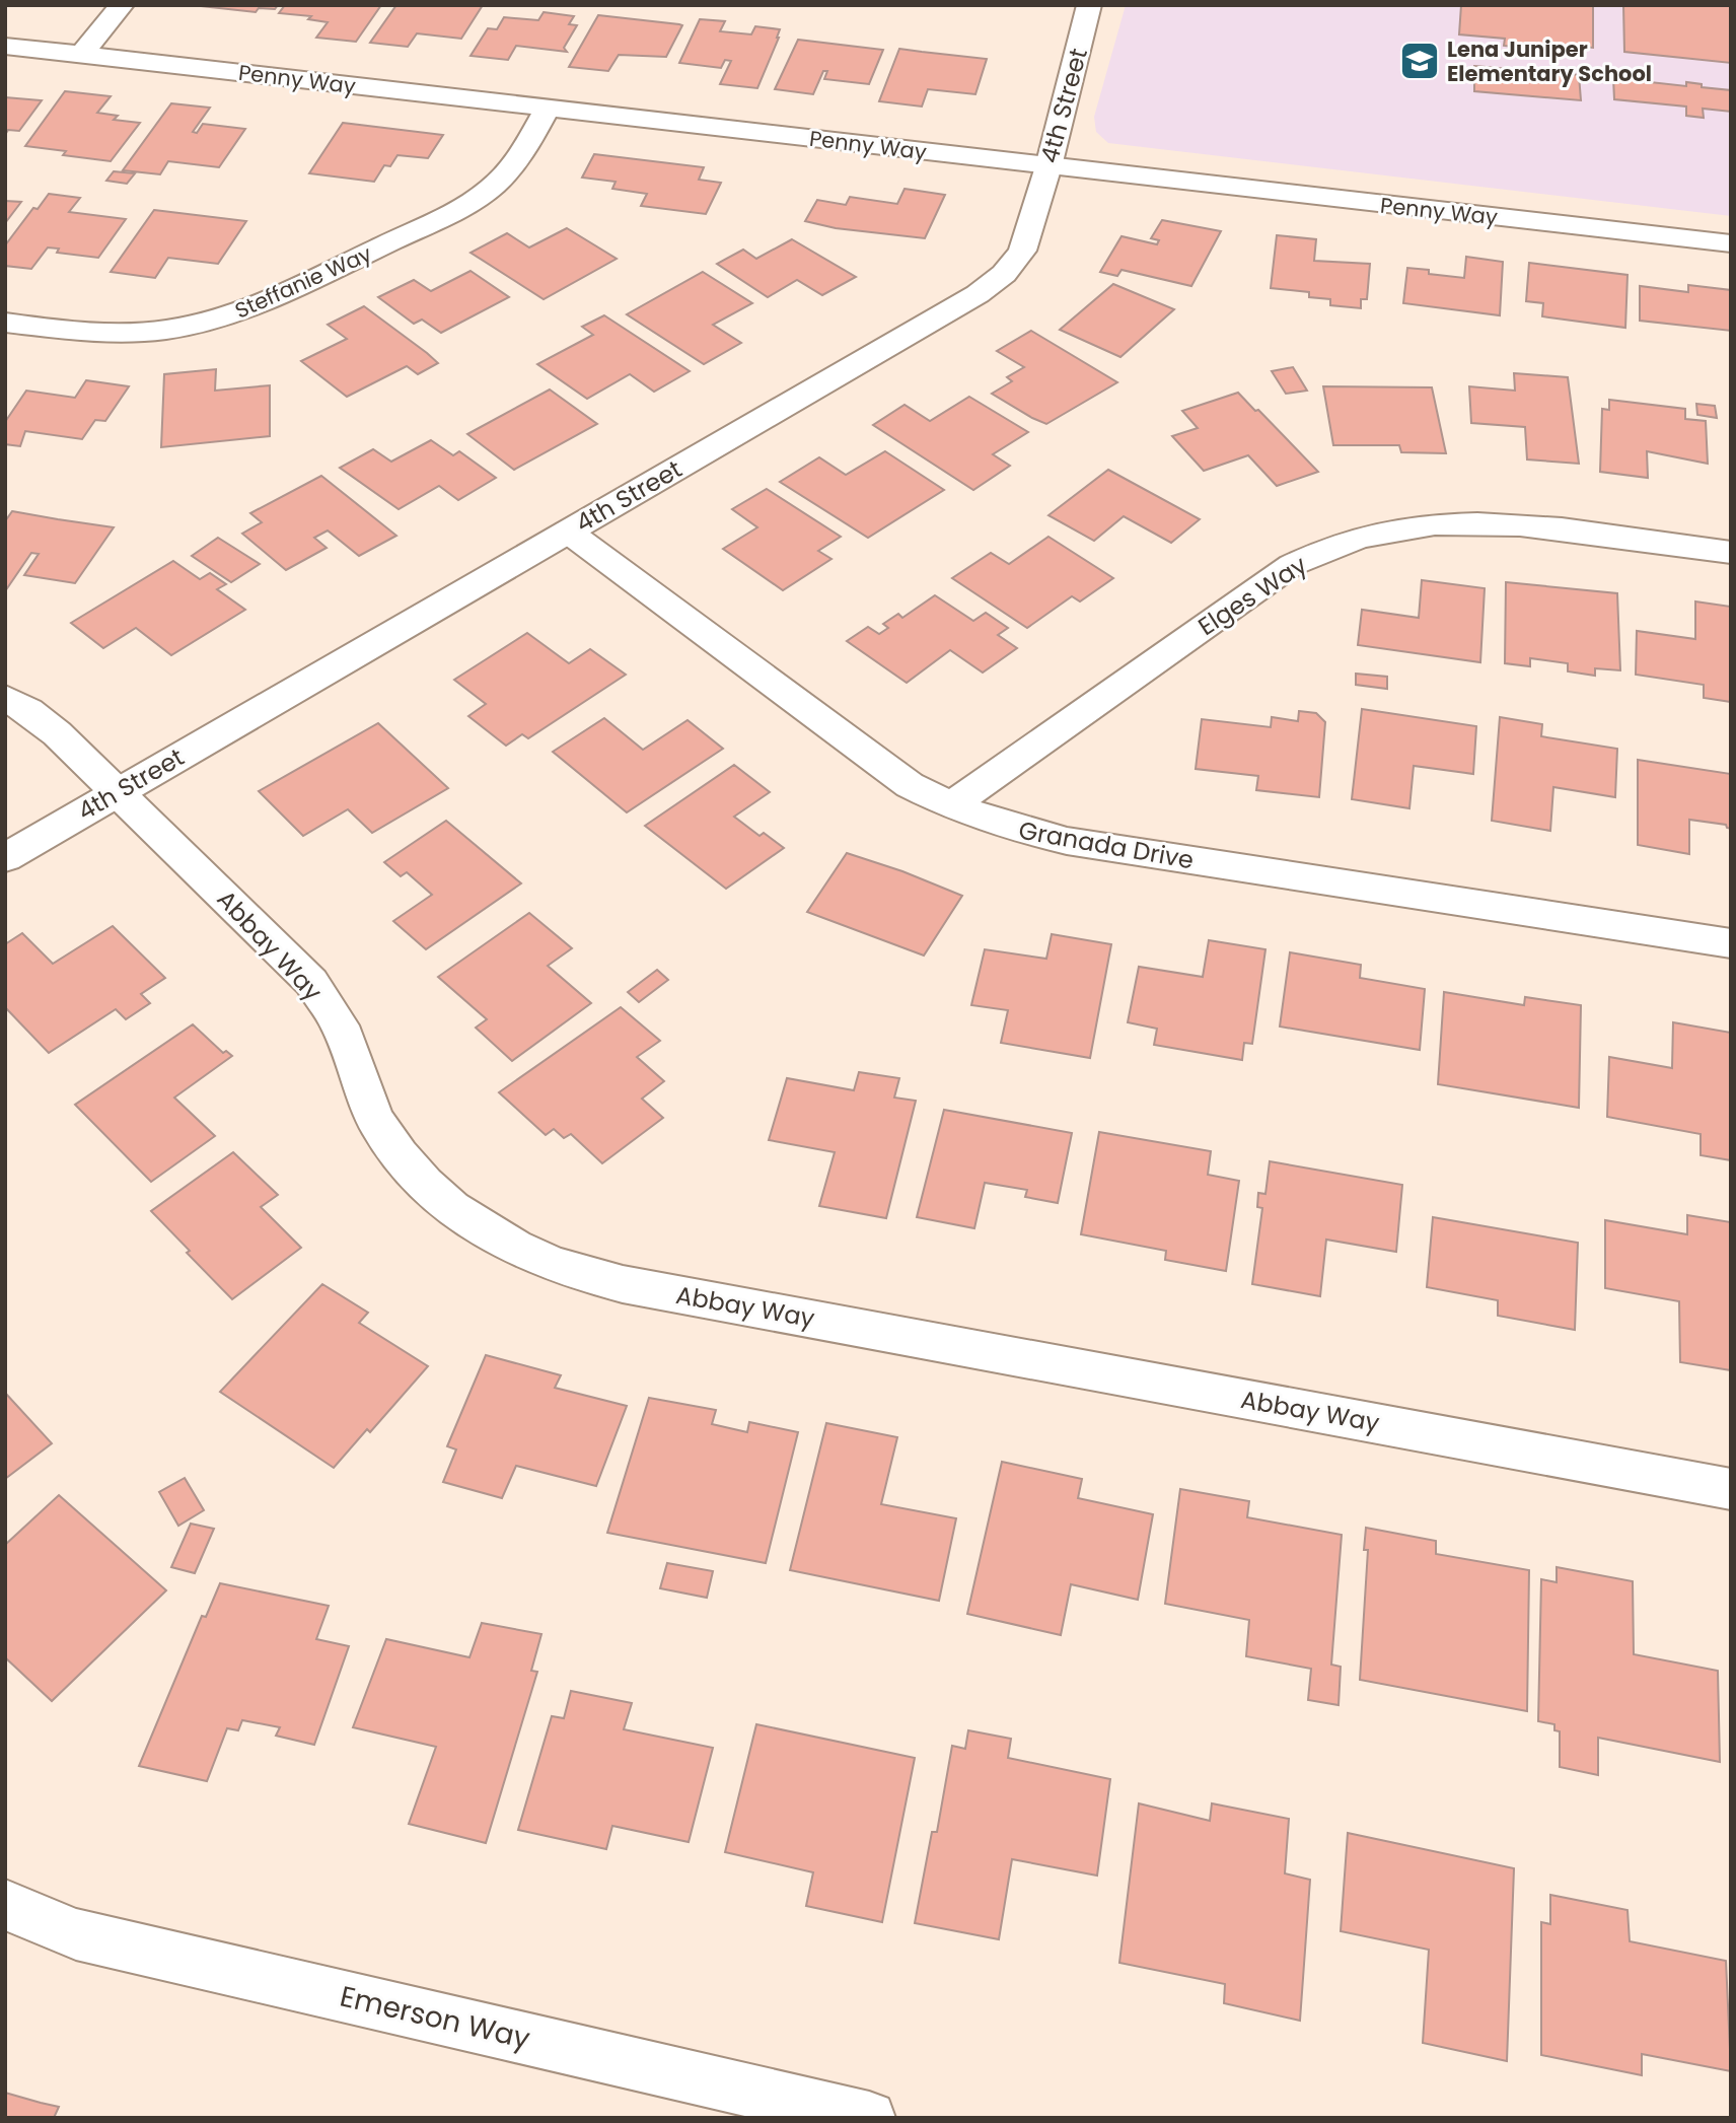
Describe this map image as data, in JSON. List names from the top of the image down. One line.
{"streets":{"street":["Penny Way","4th Street","Steffanie Way","Elges Way","Granada Drive","Abbay Way","Emerson Way"]},"crossings":[["Penny Way","4th Street"],["Penny Way","Steffanie Way"],["4th Street","Granada Drive"],["4th Street","Abbay Way"],["Elges Way","Granada Drive"]],"places":{"school or university":["Lena Juniper Elementary School"]}}
